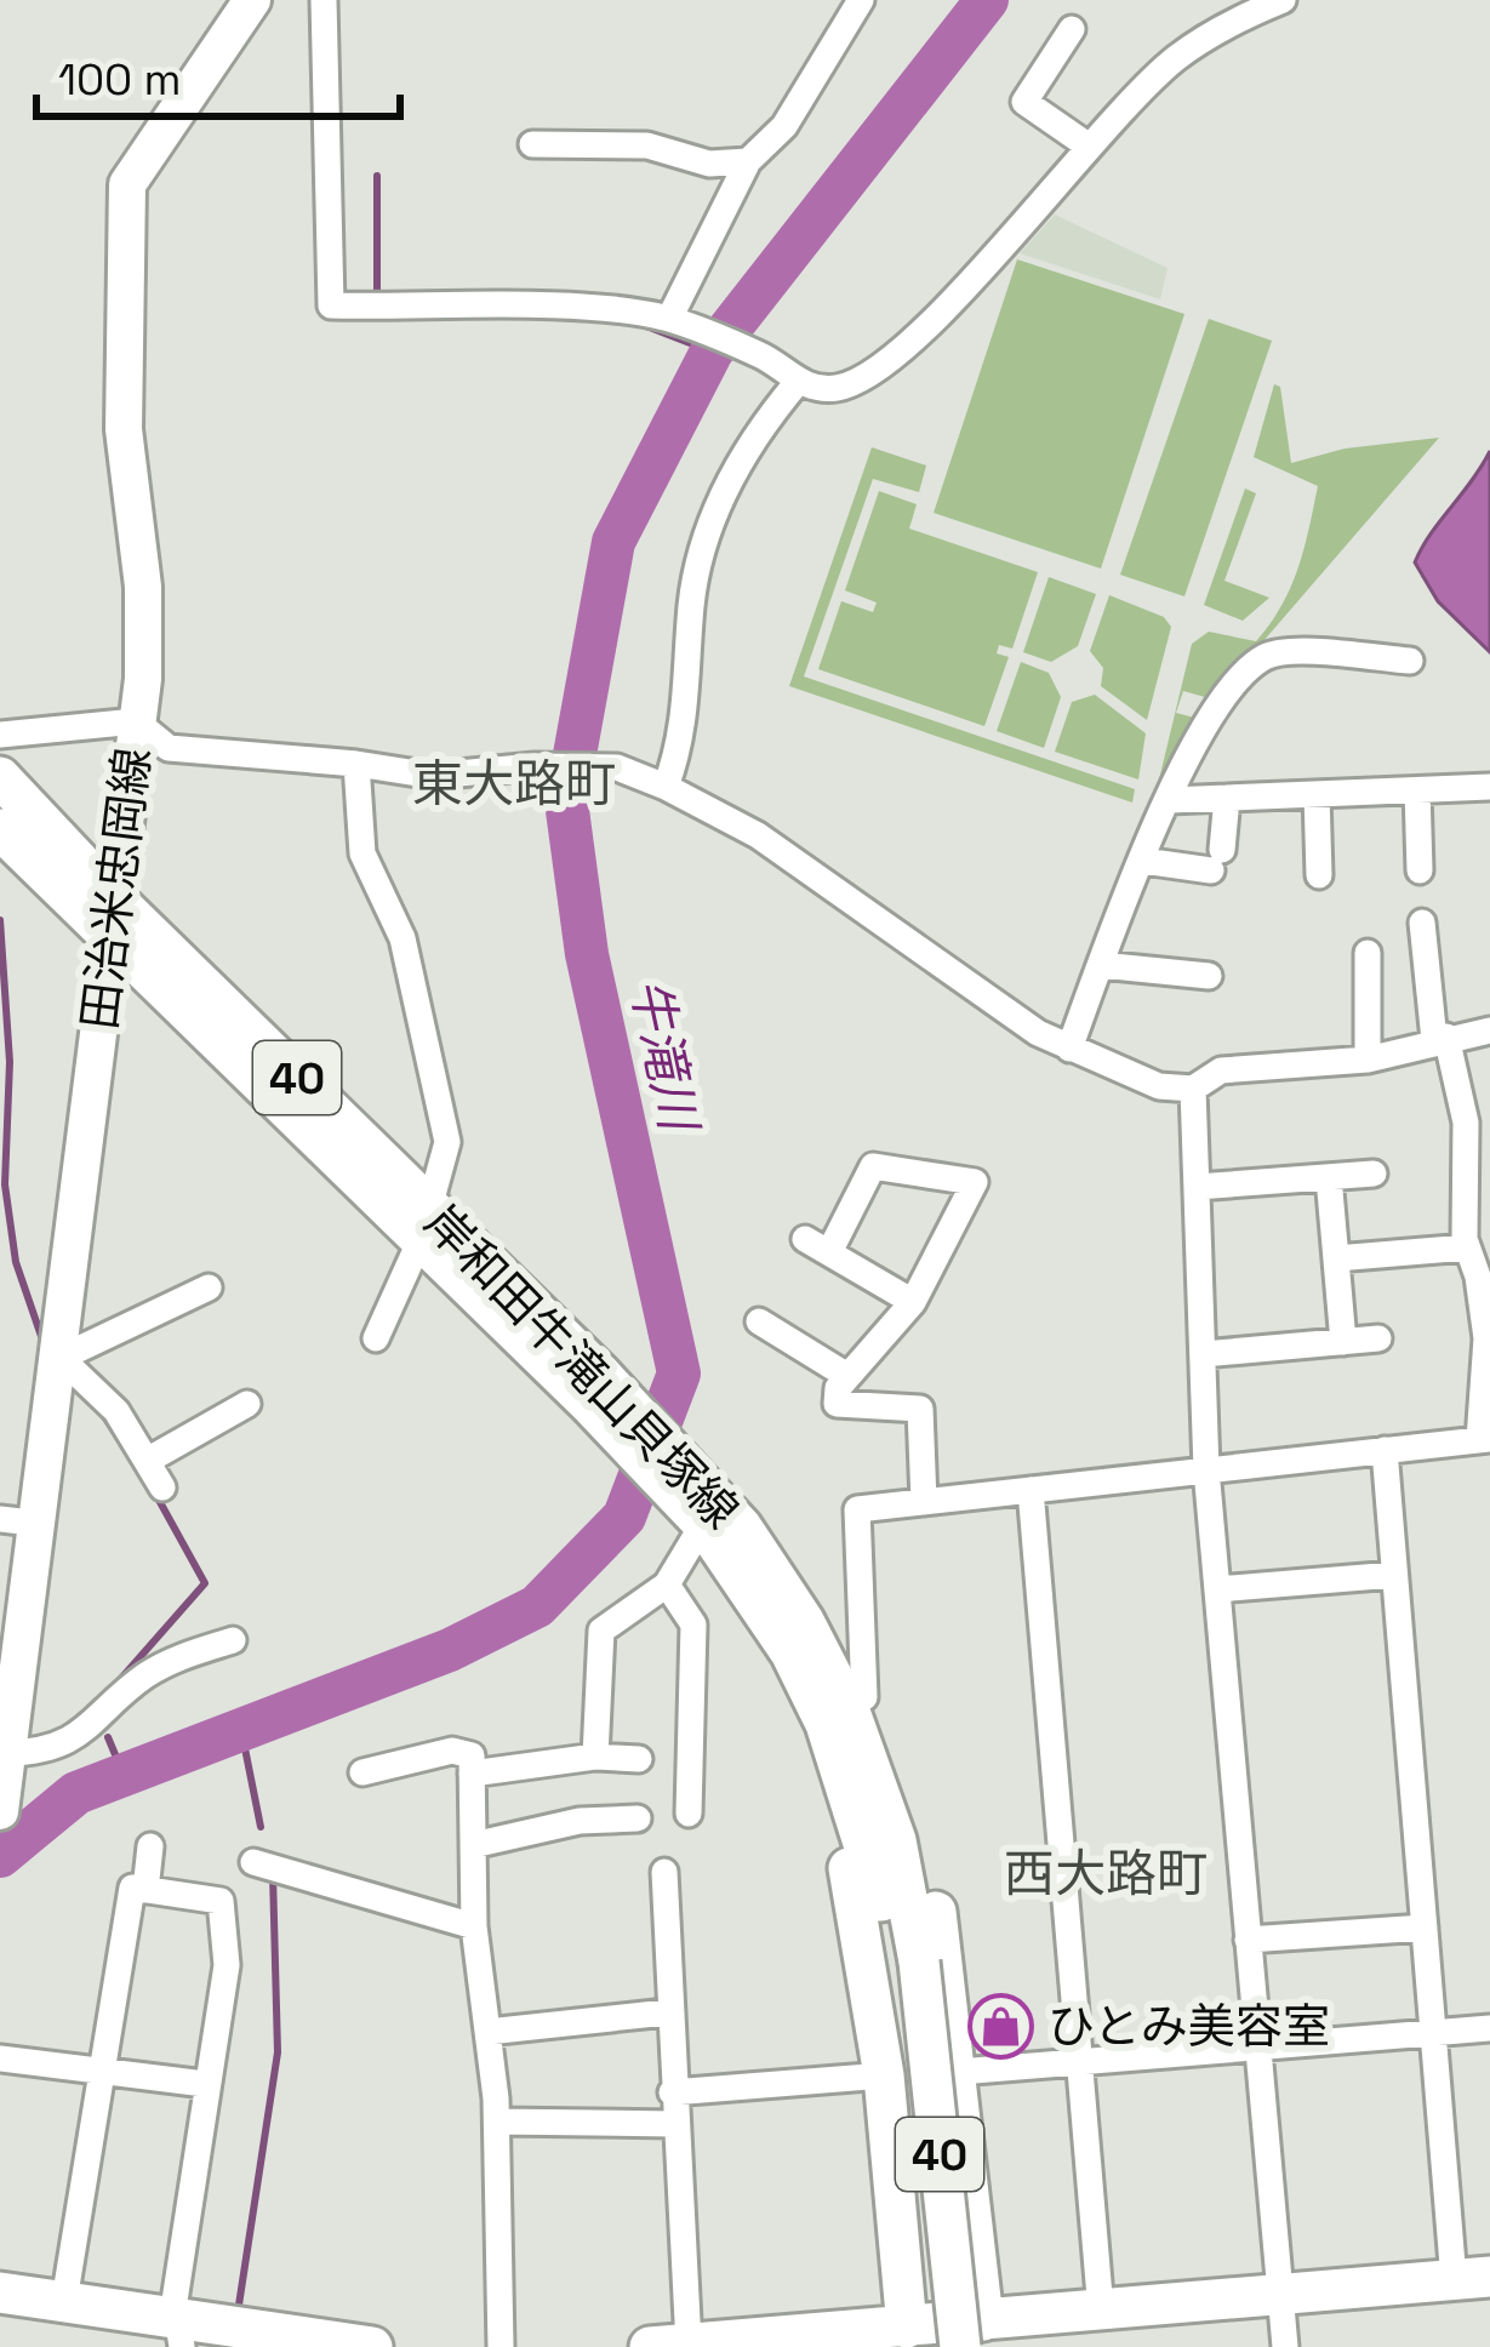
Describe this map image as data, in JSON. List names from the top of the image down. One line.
{"streets":{"main road":["田治米忠岡線","40","岸和田牛滝山貝塚線"]},"crossings":[["田治米忠岡線","岸和田牛滝山貝塚線"]],"districts":["東大路町","西大路町"],"water":["牛滝川"],"places":{"shop":["ひとみ美容室"]},"scale_bar":"100 m"}
